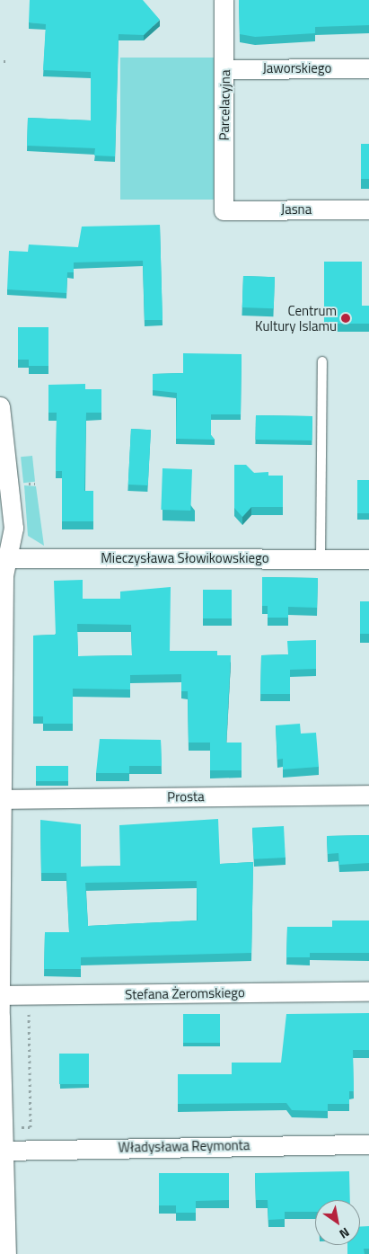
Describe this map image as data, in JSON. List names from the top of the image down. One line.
{"streets":{"street":["Jaworskiego","Parcelacyjna","Jasna","Mieczysława Słowikowskiego","Prosta","Stefana Żeromskiego","Władysława Reymonta"]},"crossings":[["Jaworskiego","Parcelacyjna"],["Parcelacyjna","Jasna"]],"places":["Centrum Kultury Islamu"],"north":"bottom right"}
